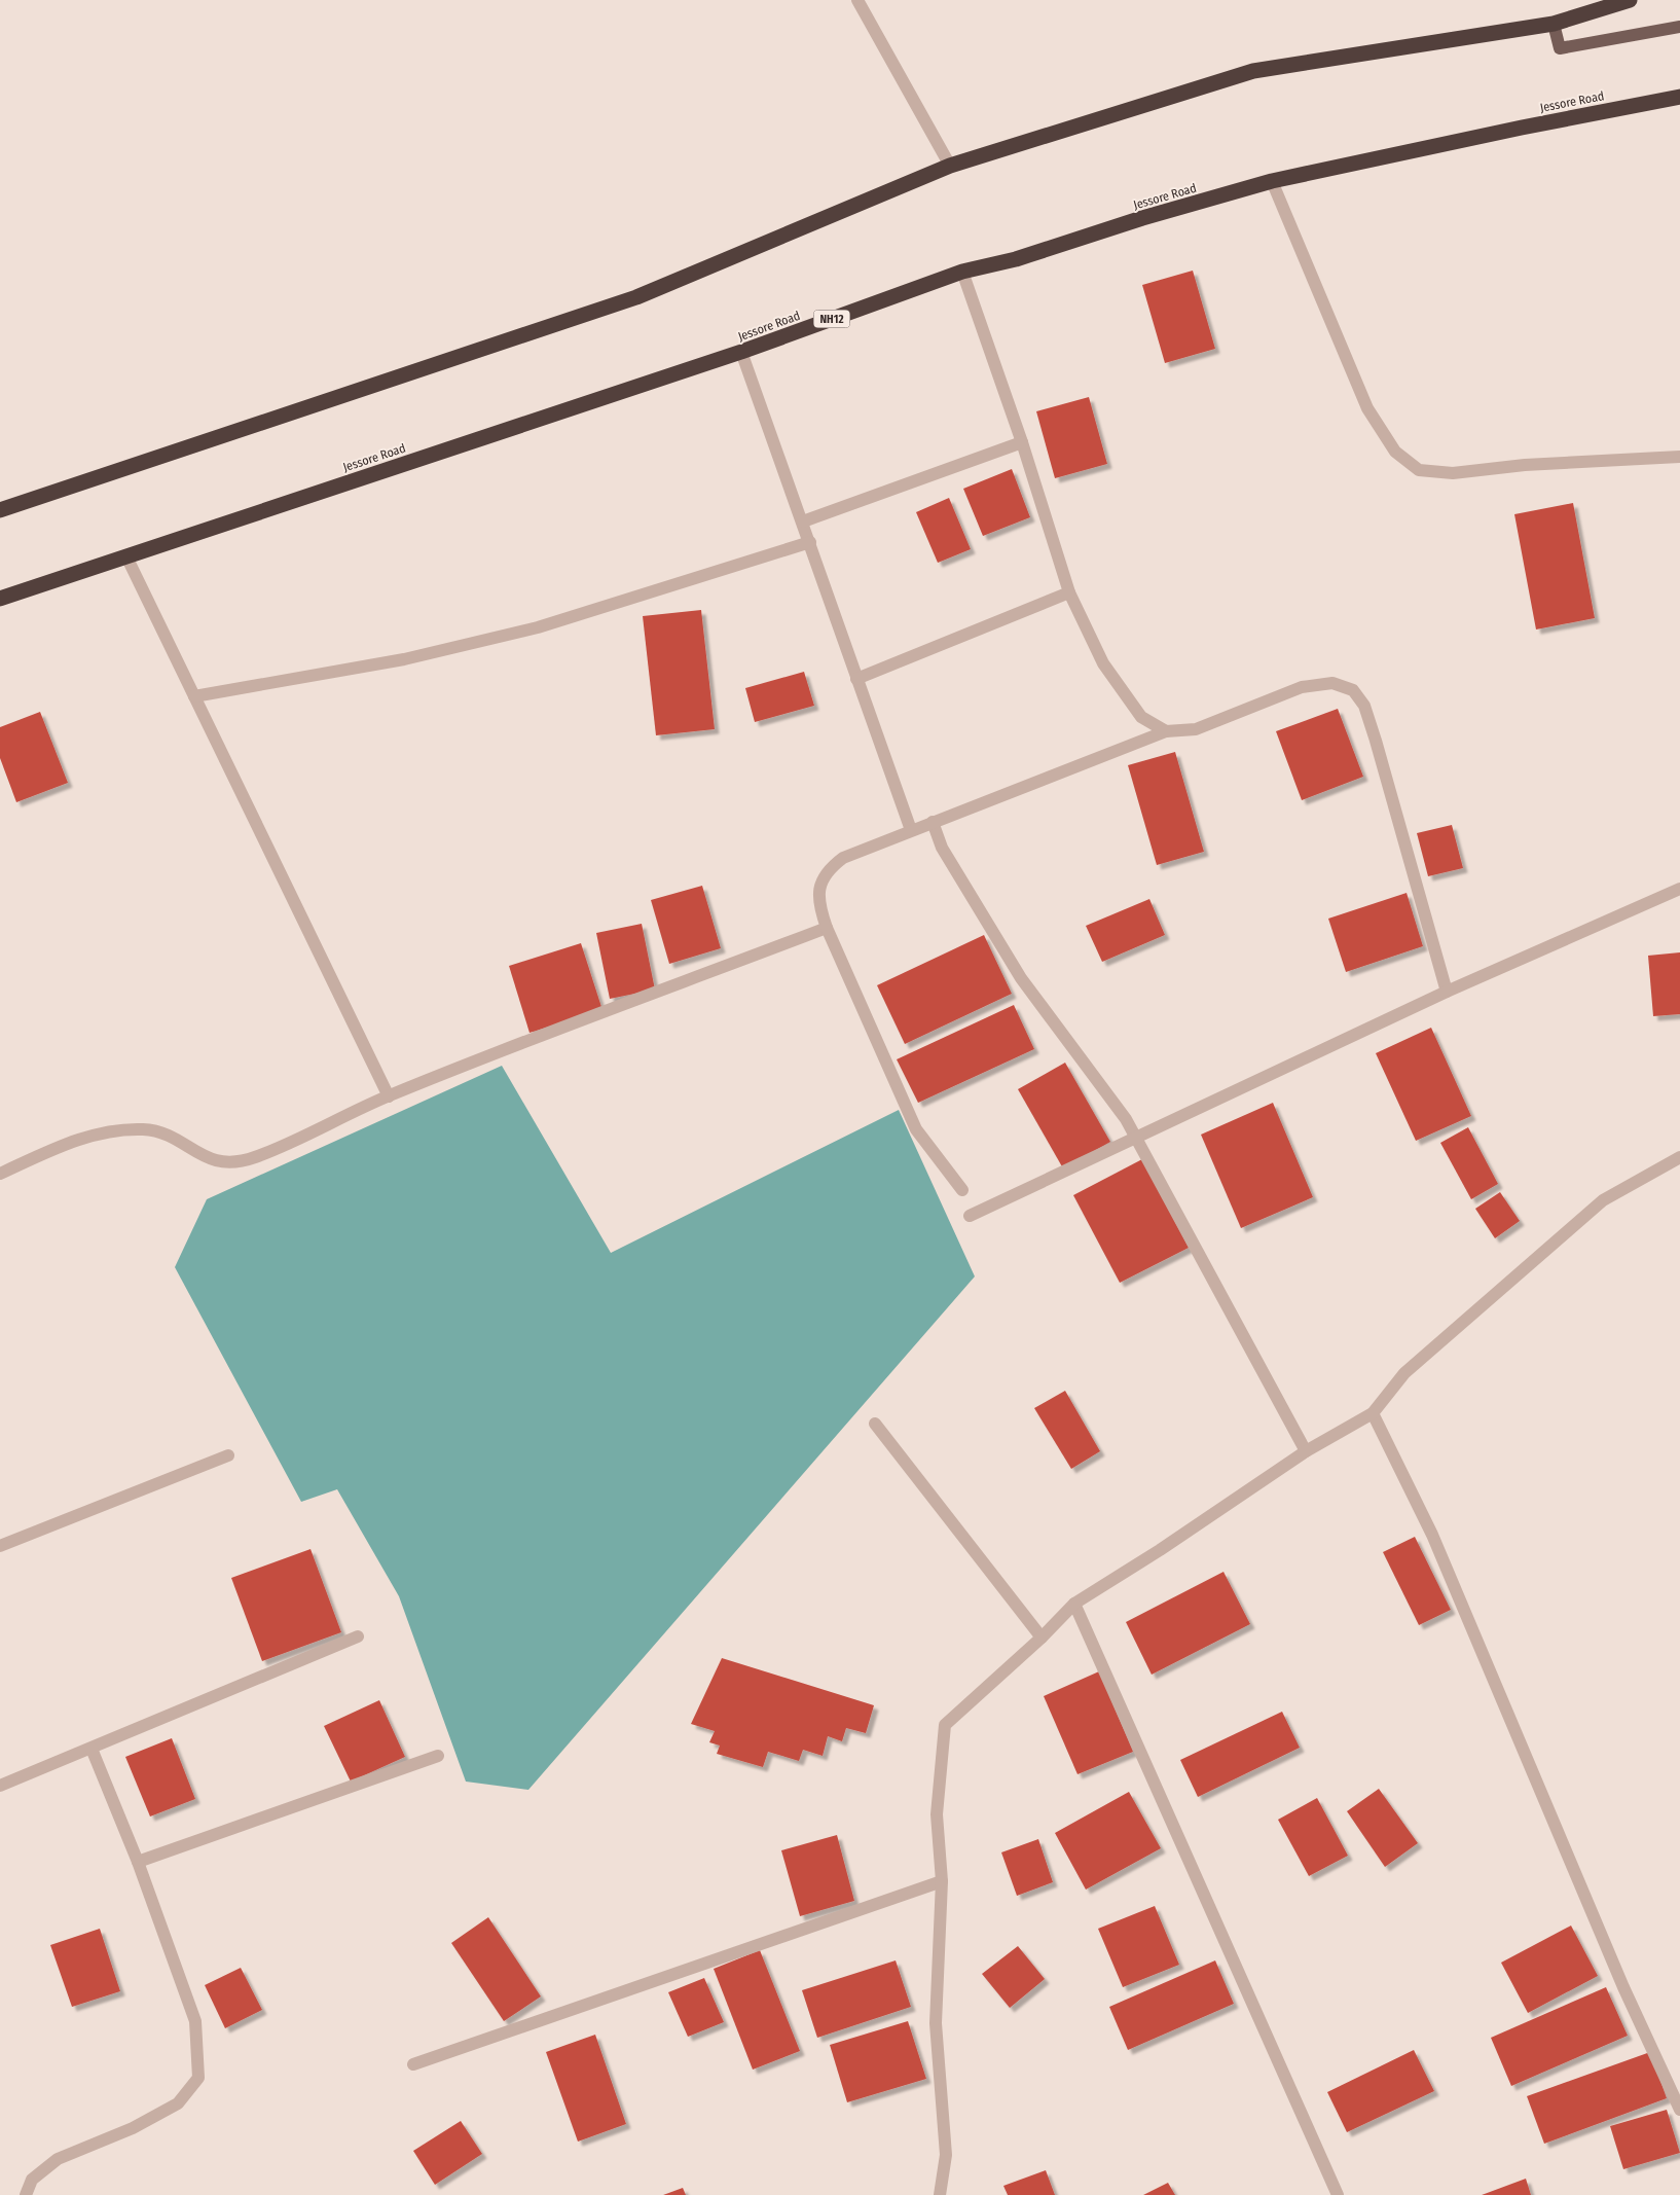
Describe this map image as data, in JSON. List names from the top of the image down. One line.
{"streets":{"highway":["Jessore Road","NH12"]}}
